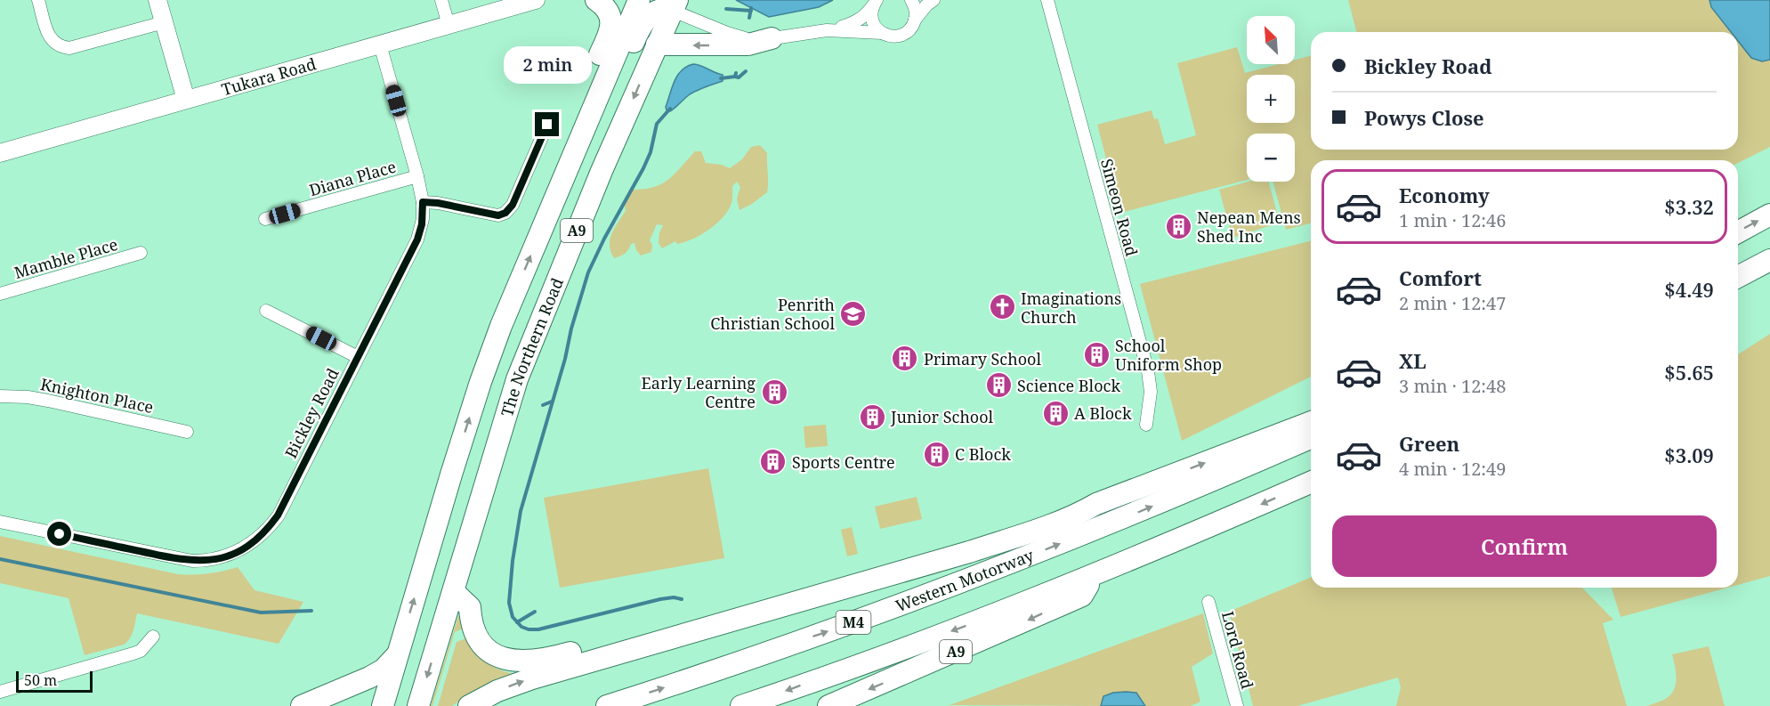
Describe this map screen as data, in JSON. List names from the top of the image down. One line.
{"streets":{"highway":["A9","The Northern Road","Western Motorway","M4"],"street":["Tukara Road","Diana Place","Simeon Road","Mamble Place","Knighton Place","Bickley Road","Lord Road"]},"crossings":[["Tukara Road","Bickley Road"],["Diana Place","Bickley Road"]],"places":{"building":["Nepean Mens Shed Inc","School Uniform Shop","Primary School","Science Block","Early Learning Centre","A Block","Junior School","C Block","Sports Centre"],"church":["Imaginations Church"],"school or university":["Penrith Christian School"]},"scale_bar":"50 m","north":"top left","page":{"map_buttons":["+","−"],"banner":["Bickley Road","Powys Close"],"bubble":"2 min","list":[{"name":"Economy","note":"1 min · 12:46","value":"$3.32"},{"name":"Comfort","note":"2 min · 12:47","value":"$4.49"},{"name":"XL","note":"3 min · 12:48","value":"$5.65"},{"name":"Green","note":"4 min · 12:49","value":"$3.09"}],"buttons":"Confirm","scale":"50 m"}}
